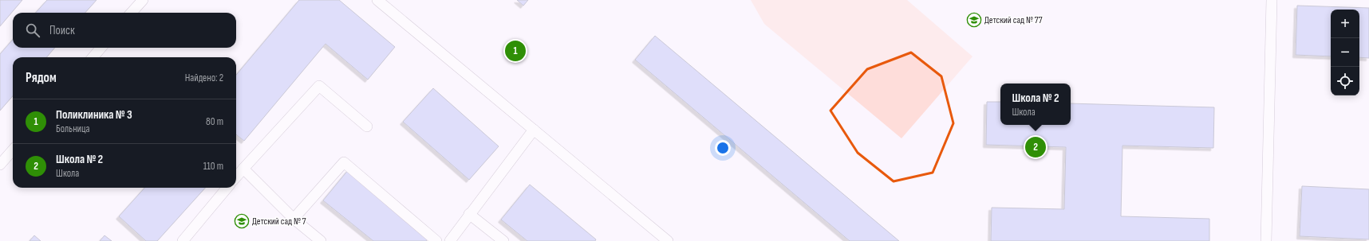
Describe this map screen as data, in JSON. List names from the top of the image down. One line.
{"places":{"school or university":["Детский сад № 77","Детский сад № 7"]},"page":{"map_buttons":["+","−"],"search":"Поиск","pins":["1","2"],"heading":["Рядом","Найдено: 2"],"popup":["Школа № 2","Школа"],"list":[{"mark":"1","name":"Поликлиника № 3","note":"Больница","value":"80 m"},{"mark":"2","name":"Школа № 2","note":"Школа","value":"110 m"}]}}
